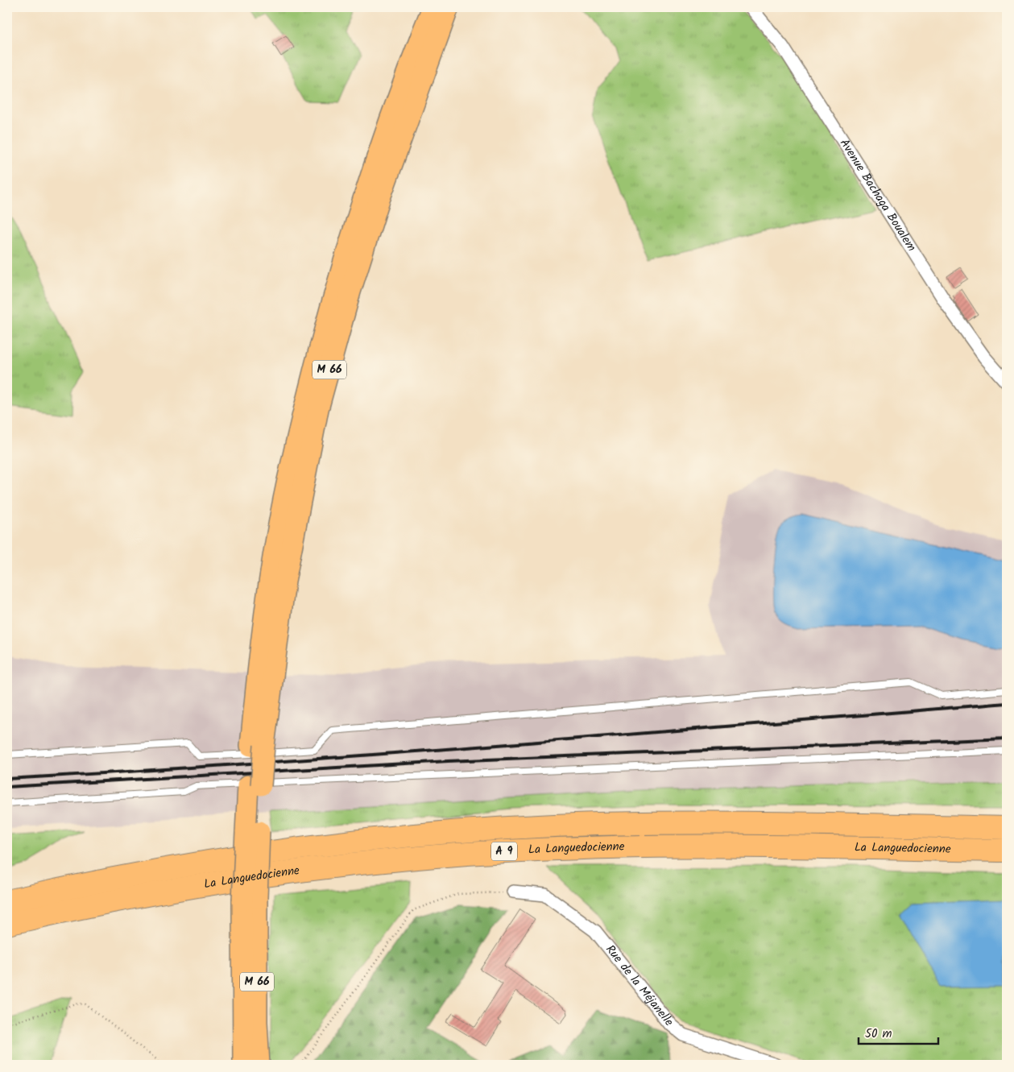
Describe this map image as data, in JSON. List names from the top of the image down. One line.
{"streets":{"highway":["M 66","La Languedocienne","A 9"],"street":["Avenue Bachaga Boualem","Rue de la Méjanelle"]},"scale_bar":"50 m"}
